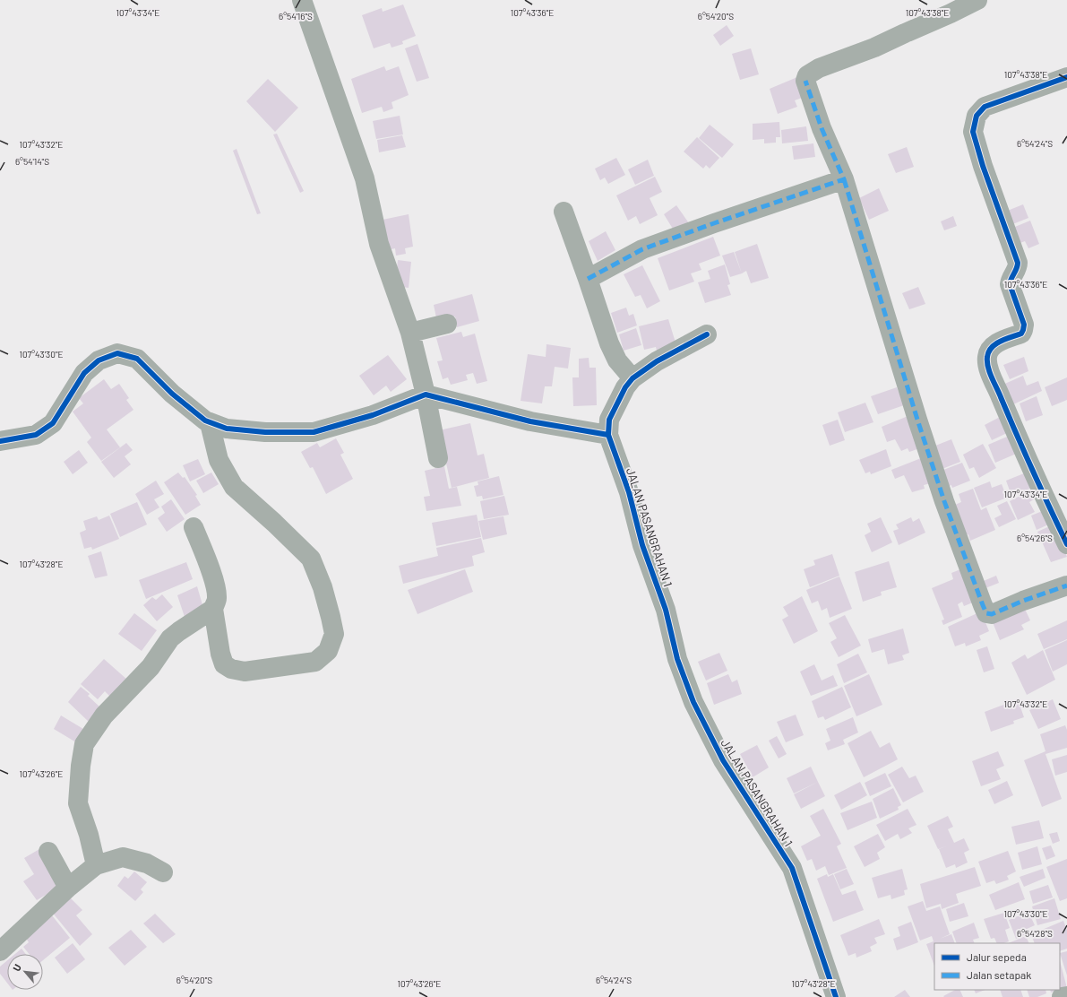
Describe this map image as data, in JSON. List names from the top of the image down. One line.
{"streets":{"street":["JALAN PASANGRAHAN 1"]},"legend":["Jalur sepeda","Jalan setapak"],"north":"top left","coordinates":["107°43'38\"E","107°43'34\"E","107°43'36\"E","6°54'16\"S","6°54'20\"S","6°54'24\"S","107°43'32\"E","6°54'14\"S","107°43'30\"E","6°54'26\"S","107°43'28\"E","107°43'26\"E","6°54'28\"S"]}
